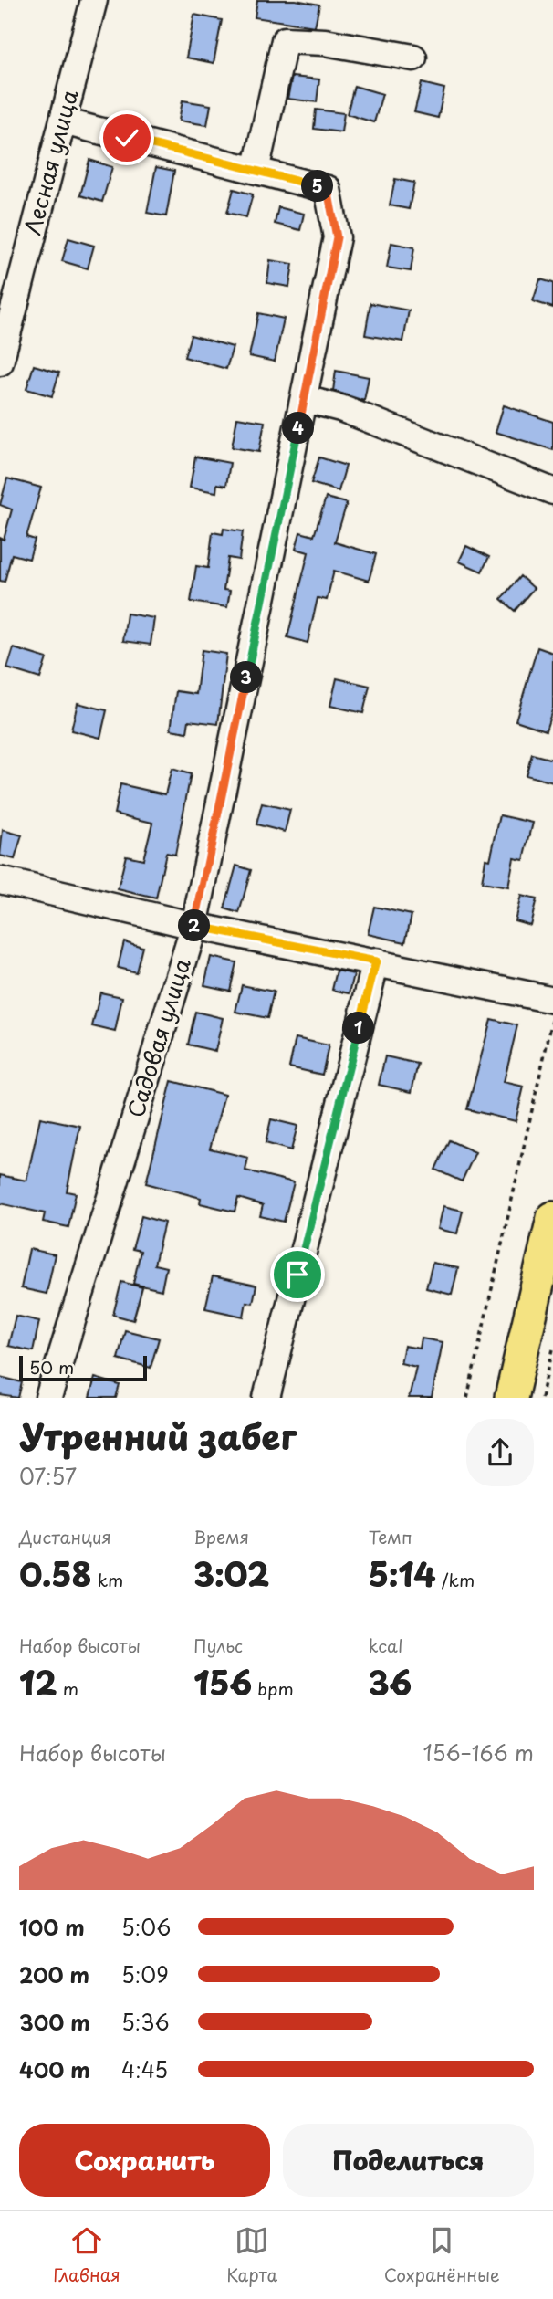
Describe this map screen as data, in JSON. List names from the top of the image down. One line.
{"streets":{"street":["Лесная улица","Садовая улица"]},"crossings":[["Лесная улица","Садовая улица"]],"scale_bar":"50 m","page":{"pins":["5","4","3","2","1"],"scale":"50 m","heading":["Утренний забег","07:57"],"stats":[["Дистанция","0.58 km"],["Время","3:02"],["Темп","5:14 /km"],["Набор высоты","12 m"],["Пульс","156 bpm"],["kcal","36"]],"chart":["Набор высоты","156–166 m"],"list":[{"name":"100 m","note":"5:06"},{"name":"200 m","note":"5:09"},{"name":"300 m","note":"5:36"},{"name":"400 m","note":"4:45"}],"buttons":["Сохранить","Поделиться"],"tabs":["Главная","Карта","Сохранённые"]}}
